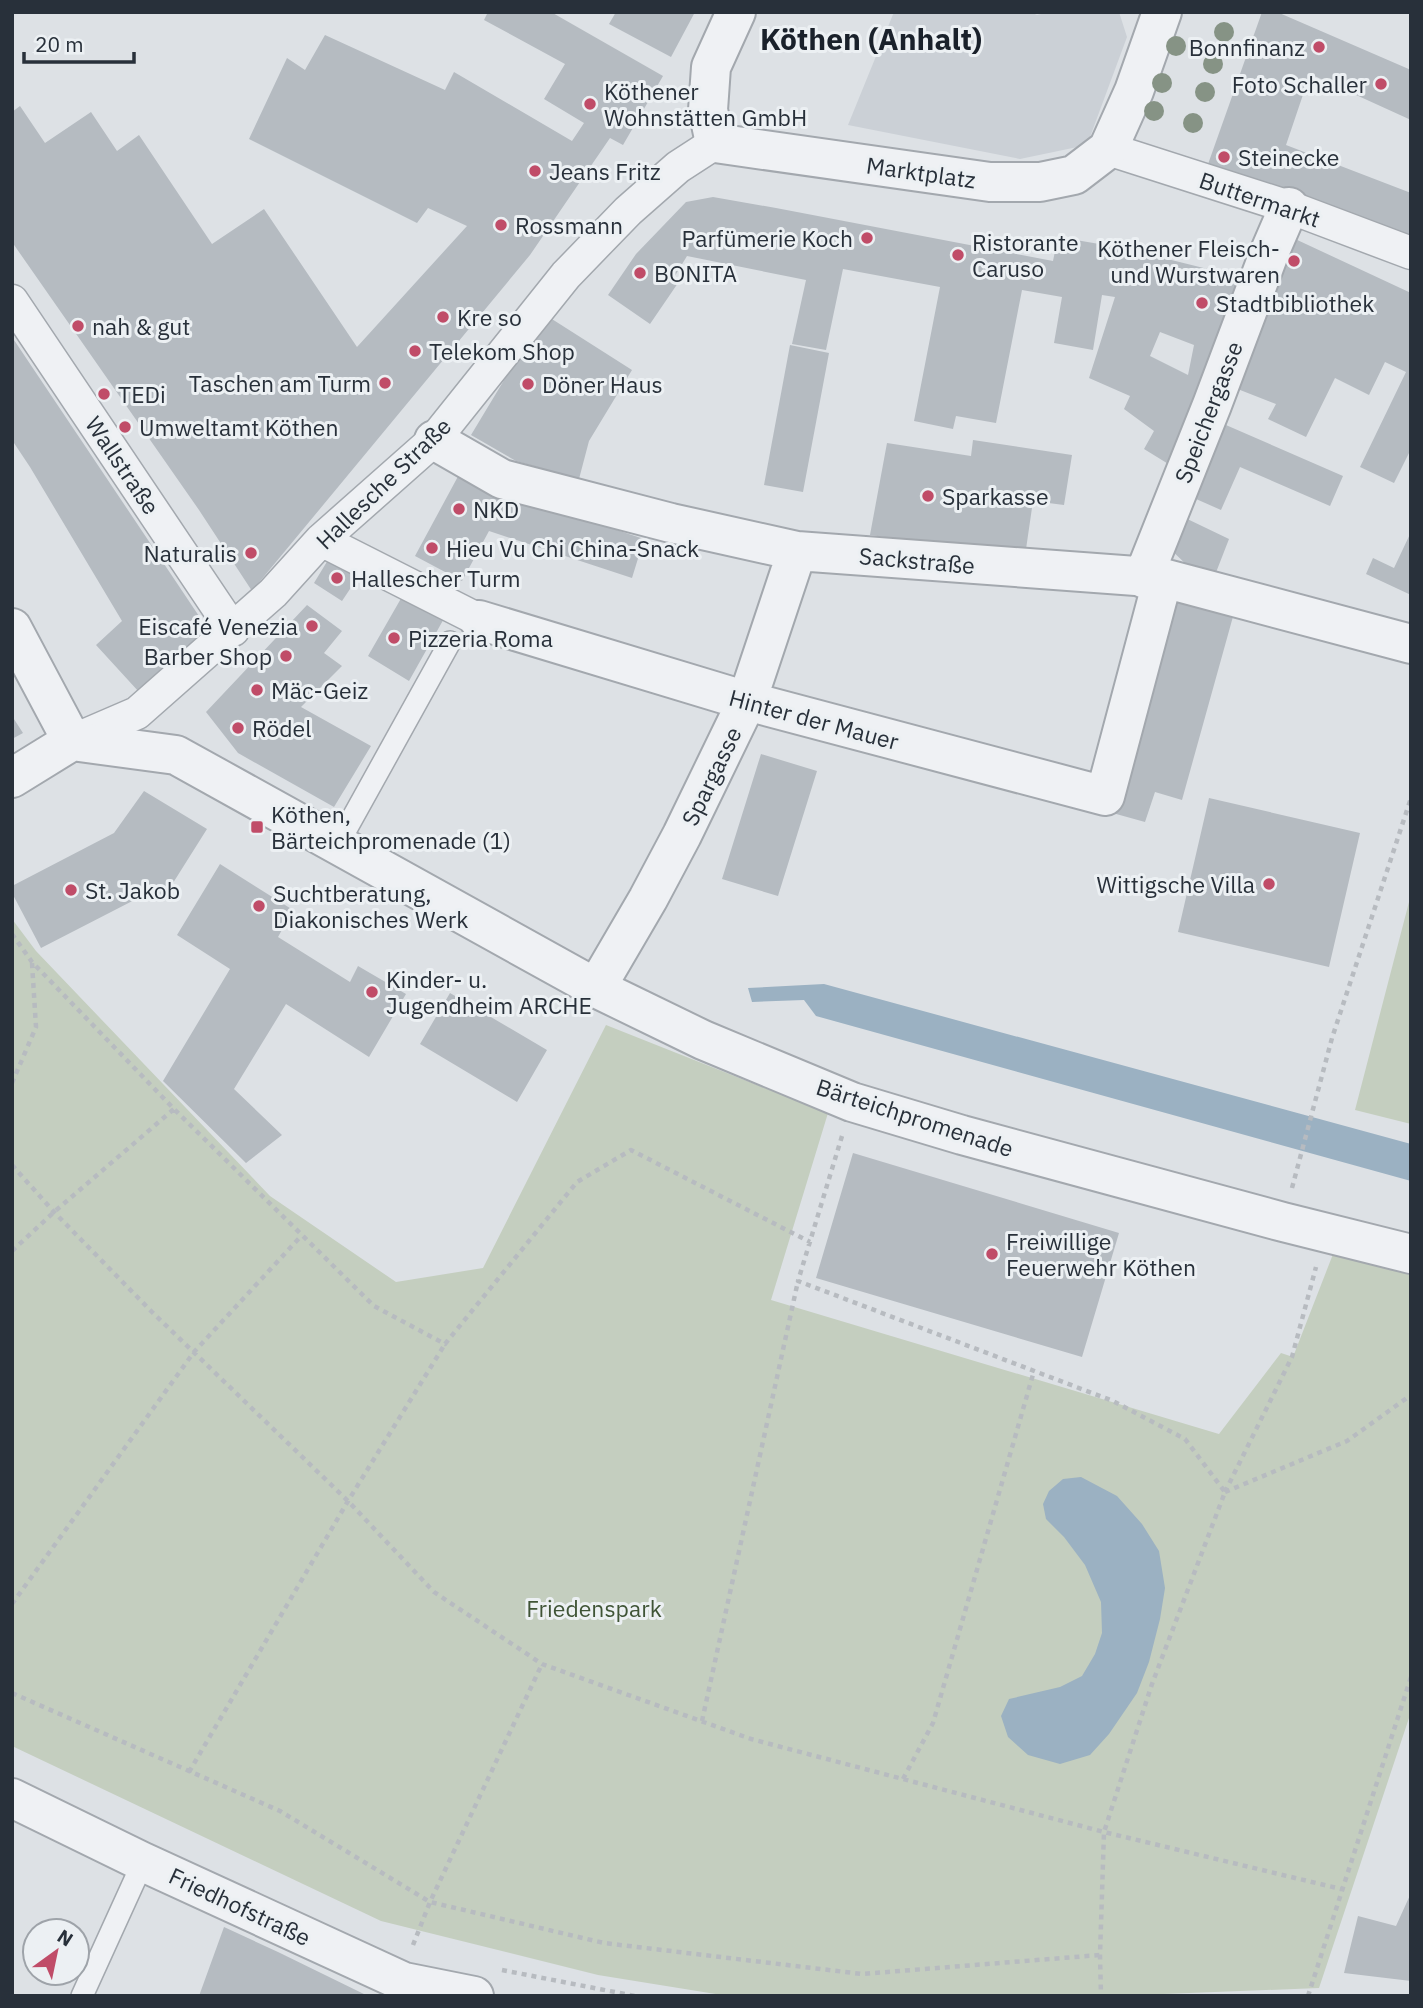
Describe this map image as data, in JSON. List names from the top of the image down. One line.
{"streets":{"street":["Marktplatz","Buttermarkt","Speichergasse","Wallstraße","Hallesche Straße","Sackstraße","Hinter der Mauer","Spargasse","Bärteichpromenade","Friedhofstraße"]},"crossings":[["Marktplatz","Buttermarkt"],["Marktplatz","Hallesche Straße"],["Buttermarkt","Speichergasse"],["Speichergasse","Sackstraße"],["Speichergasse","Hinter der Mauer"],["Wallstraße","Hallesche Straße"],["Hallesche Straße","Sackstraße"],["Hallesche Straße","Hinter der Mauer"],["Hallesche Straße","Bärteichpromenade"],["Sackstraße","Hinter der Mauer"],["Sackstraße","Spargasse"],["Hinter der Mauer","Spargasse"],["Spargasse","Bärteichpromenade"]],"districts":["Köthen (Anhalt)"],"parks":["Friedenspark"],"places":{"other":["Bonnfinanz","Foto Schaller","Köthener Wohnstätten GmbH","Steinecke","Jeans Fritz","Rossmann","Parfümerie Koch","Ristorante Caruso","Köthener Fleisch- und Wurstwaren","BONITA","Stadtbibliothek","Kre so","nah & gut","Telekom Shop","Taschen am Turm","Döner Haus","TEDi","Umweltamt Köthen","Sparkasse","NKD","Hieu Vu Chi China-Snack","Naturalis","Hallescher Turm","Eiscafé Venezia","Pizzeria Roma","Barber Shop","Mäc-Geiz","Rödel","Wittigsche Villa","St. Jakob","Suchtberatung, Diakonisches Werk","Kinder- u. Jugendheim ARCHE","Freiwillige Feuerwehr Köthen"],"transit":["Köthen, Bärteichpromenade (1)"]},"scale_bar":"20 m","north":"top right"}
